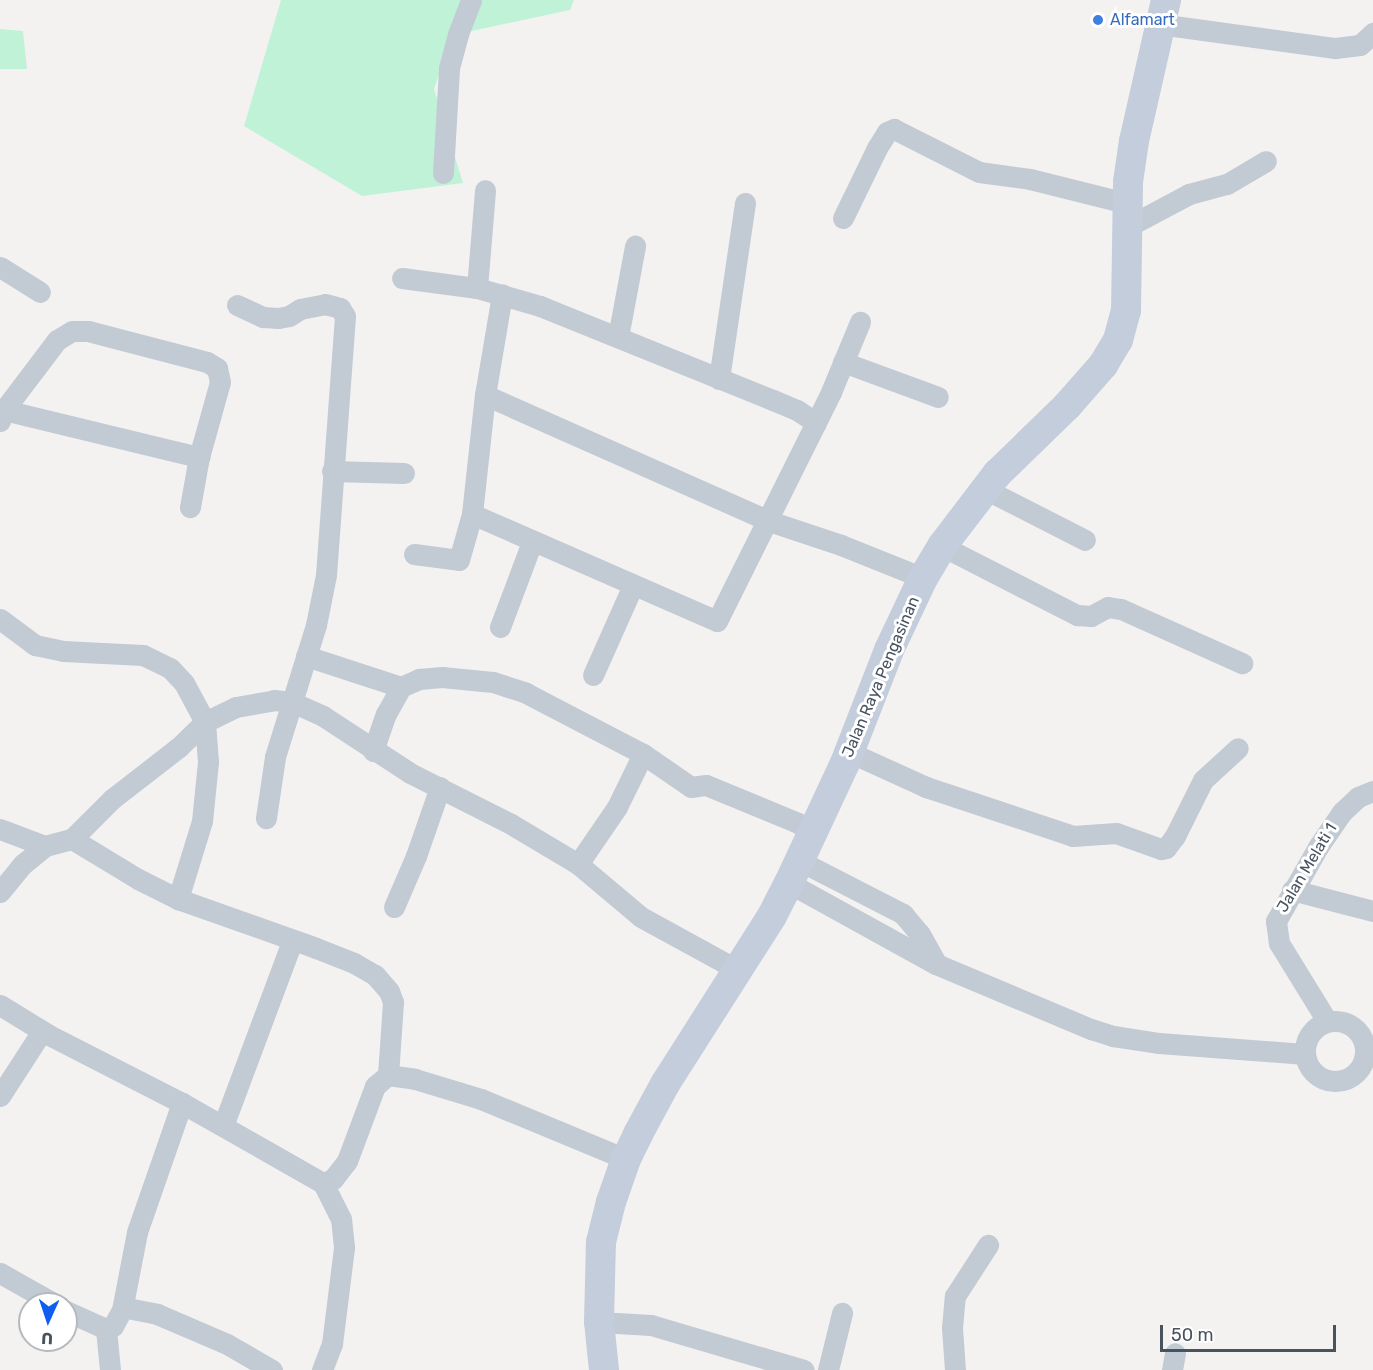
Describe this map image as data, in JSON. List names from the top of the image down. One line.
{"streets":{"main road":["Jalan Raya Pengasinan"],"street":["Jalan Melati 1"]},"places":["Alfamart"],"scale_bar":"50 m","north":"bottom"}
